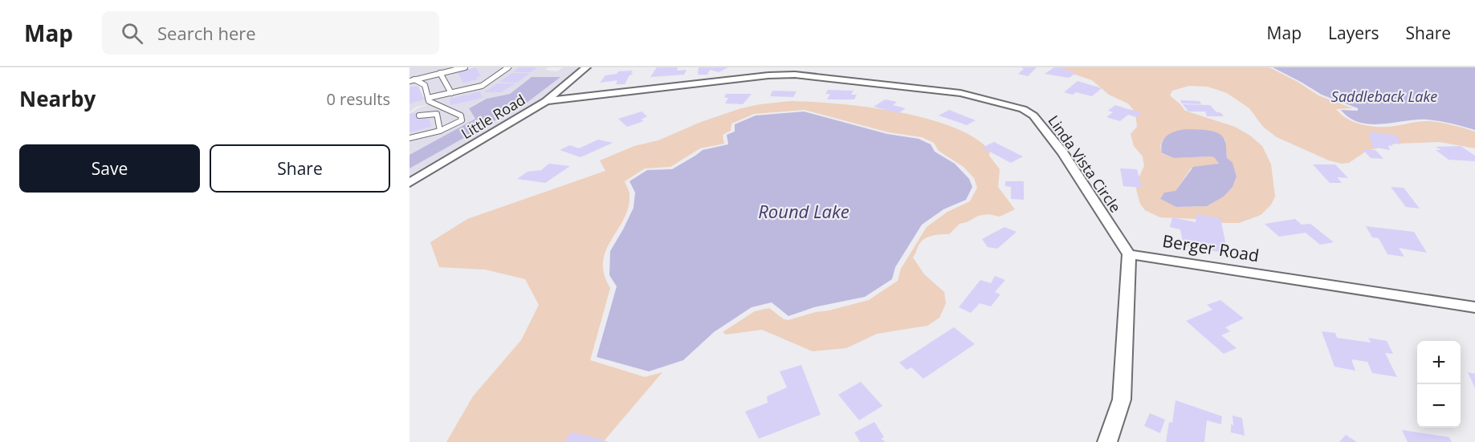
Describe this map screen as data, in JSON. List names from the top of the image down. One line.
{"streets":{"street":["Little Road","Linda Vista Circle","Berger Road"]},"crossings":[["Little Road","Linda Vista Circle"],["Linda Vista Circle","Berger Road"]],"water":["Saddleback Lake","Round Lake"],"page":{"header":"Map","search":"Search here","nav":["Map","Layers","Share"],"heading":["Nearby","0 results"],"buttons":["Save","Share"],"map_buttons":["+","−"]}}
